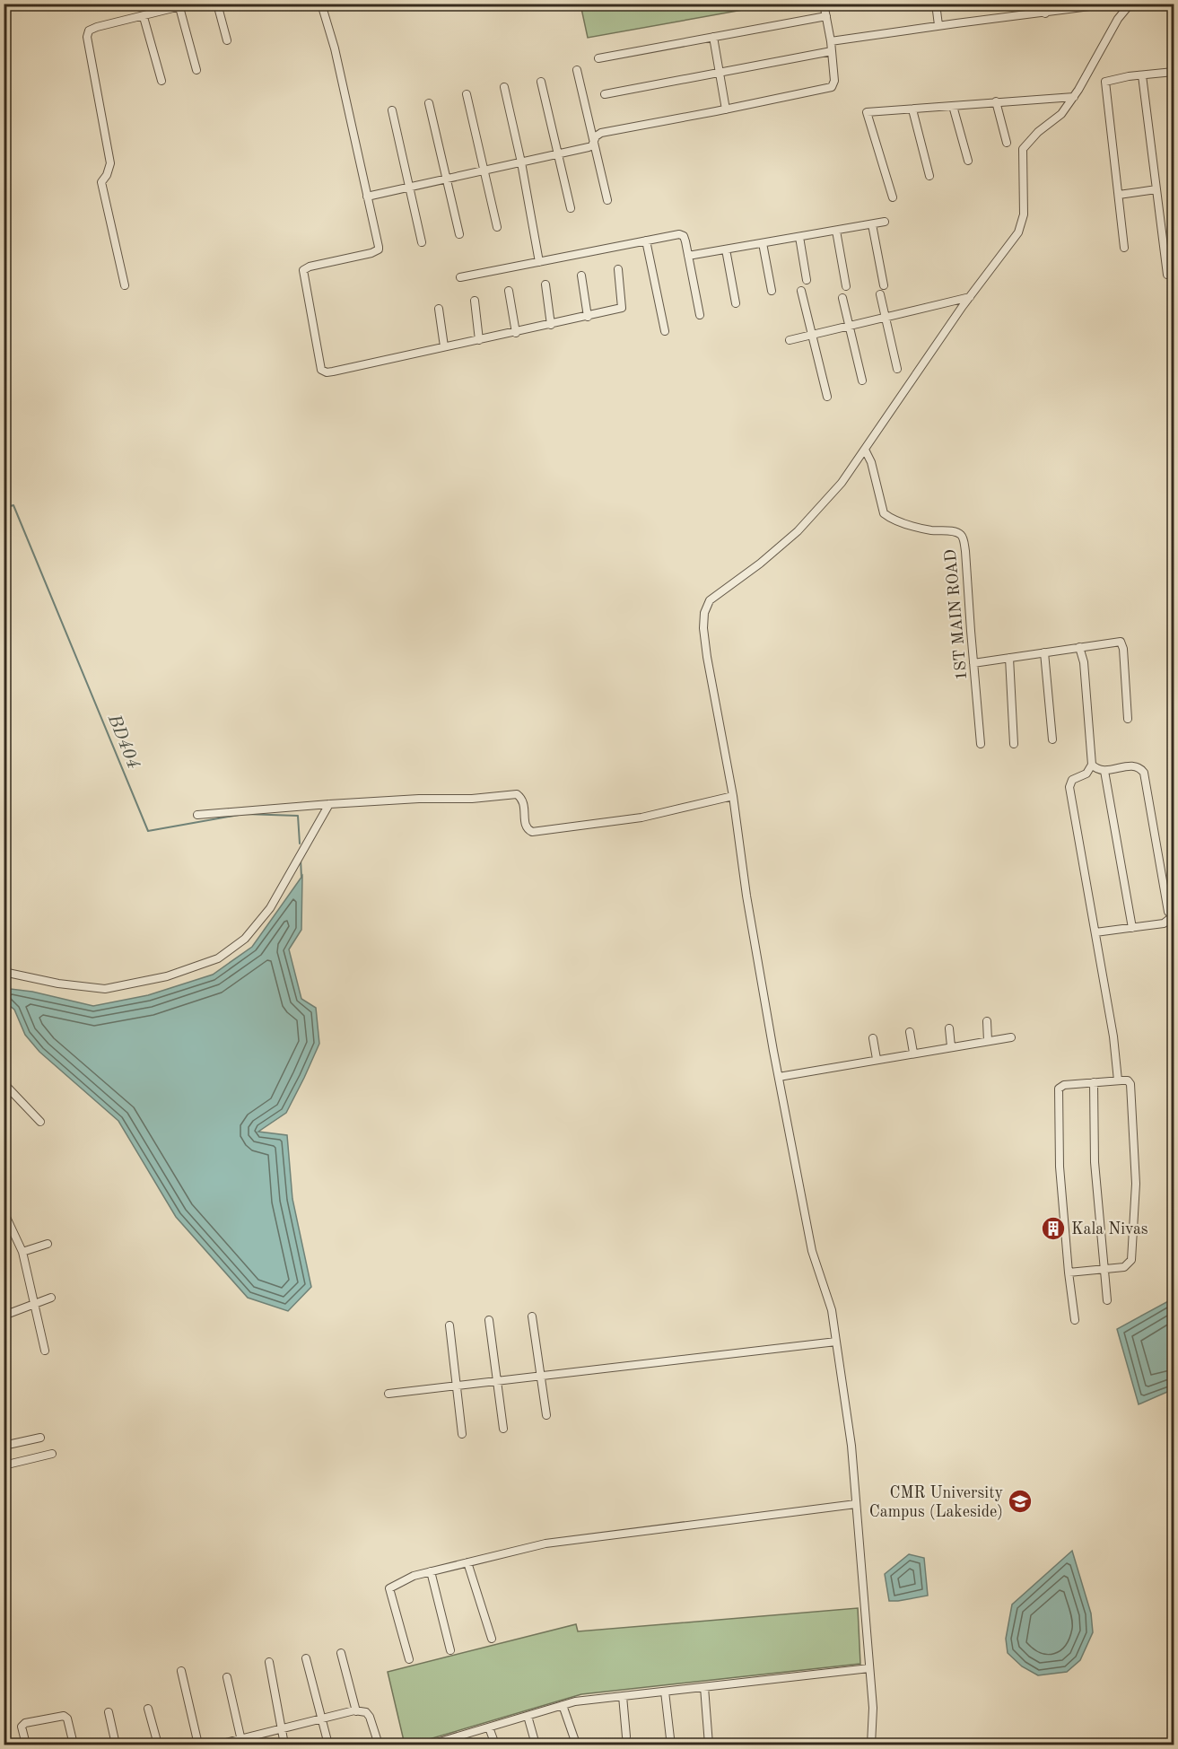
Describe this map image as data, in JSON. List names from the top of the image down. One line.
{"streets":{"street":["1ST MAIN ROAD"]},"water":["BD404"],"places":{"building":["Kala Nivas"],"school or university":["CMR University Campus (Lakeside)"]}}
